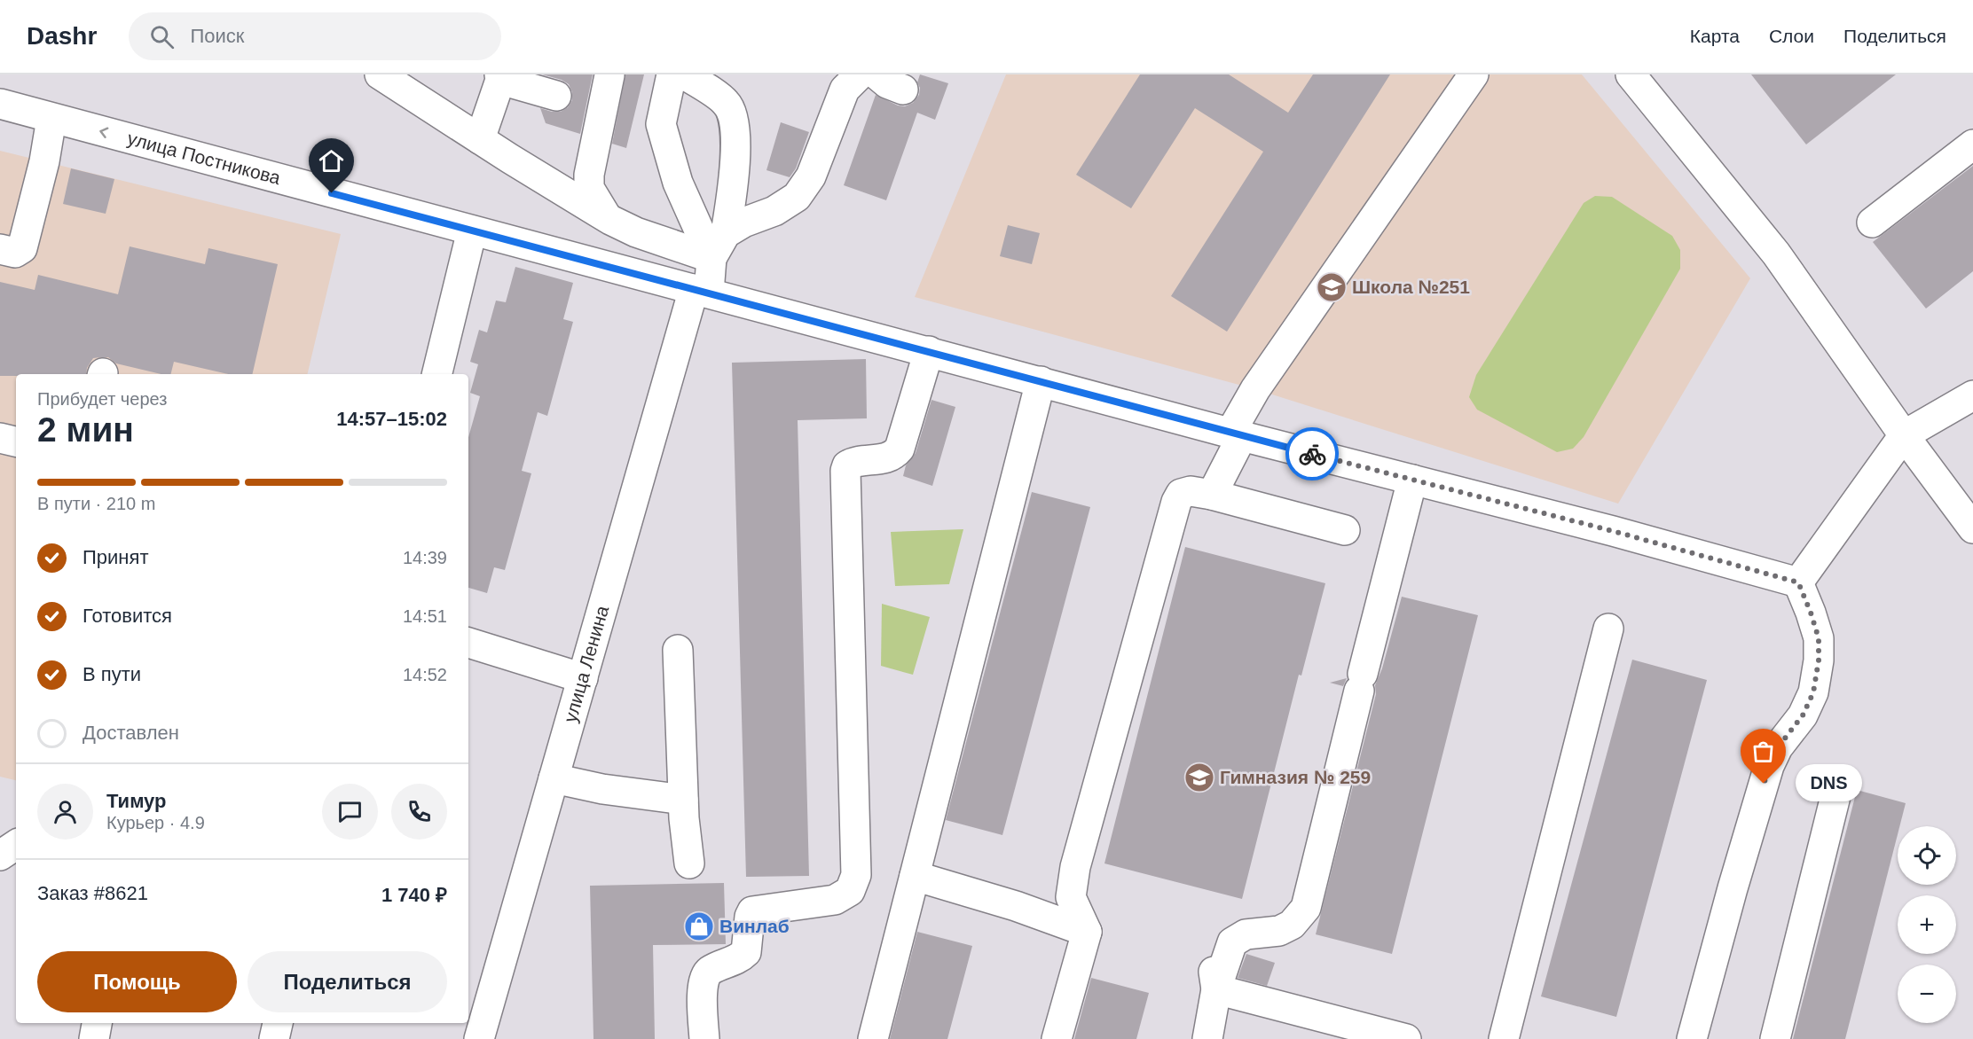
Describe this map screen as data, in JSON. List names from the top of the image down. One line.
{"streets":{"street":["улица Постникова","улица Ленина"]},"crossings":[["улица Постникова","улица Ленина"]],"places":{"school or university":["Школа №251","Гимназия № 259"],"other":["DNS"],"shop":["Винлаб"]},"page":{"header":"Dashr","search":"Поиск","nav":["Карта","Слои","Поделиться"],"heading":["2 мин","Прибудет через","14:57–15:02"],"panel":["Тимур","Курьер · 4.9","Заказ #8621","1 740 ₽"],"bar":"В пути · 210 m","list":[["Принят","14:39"],["Готовится","14:51"],["В пути","14:52"],"Доставлен"],"bubble":"DNS","map_buttons":["+","−"],"buttons":["Помощь","Поделиться"]}}
